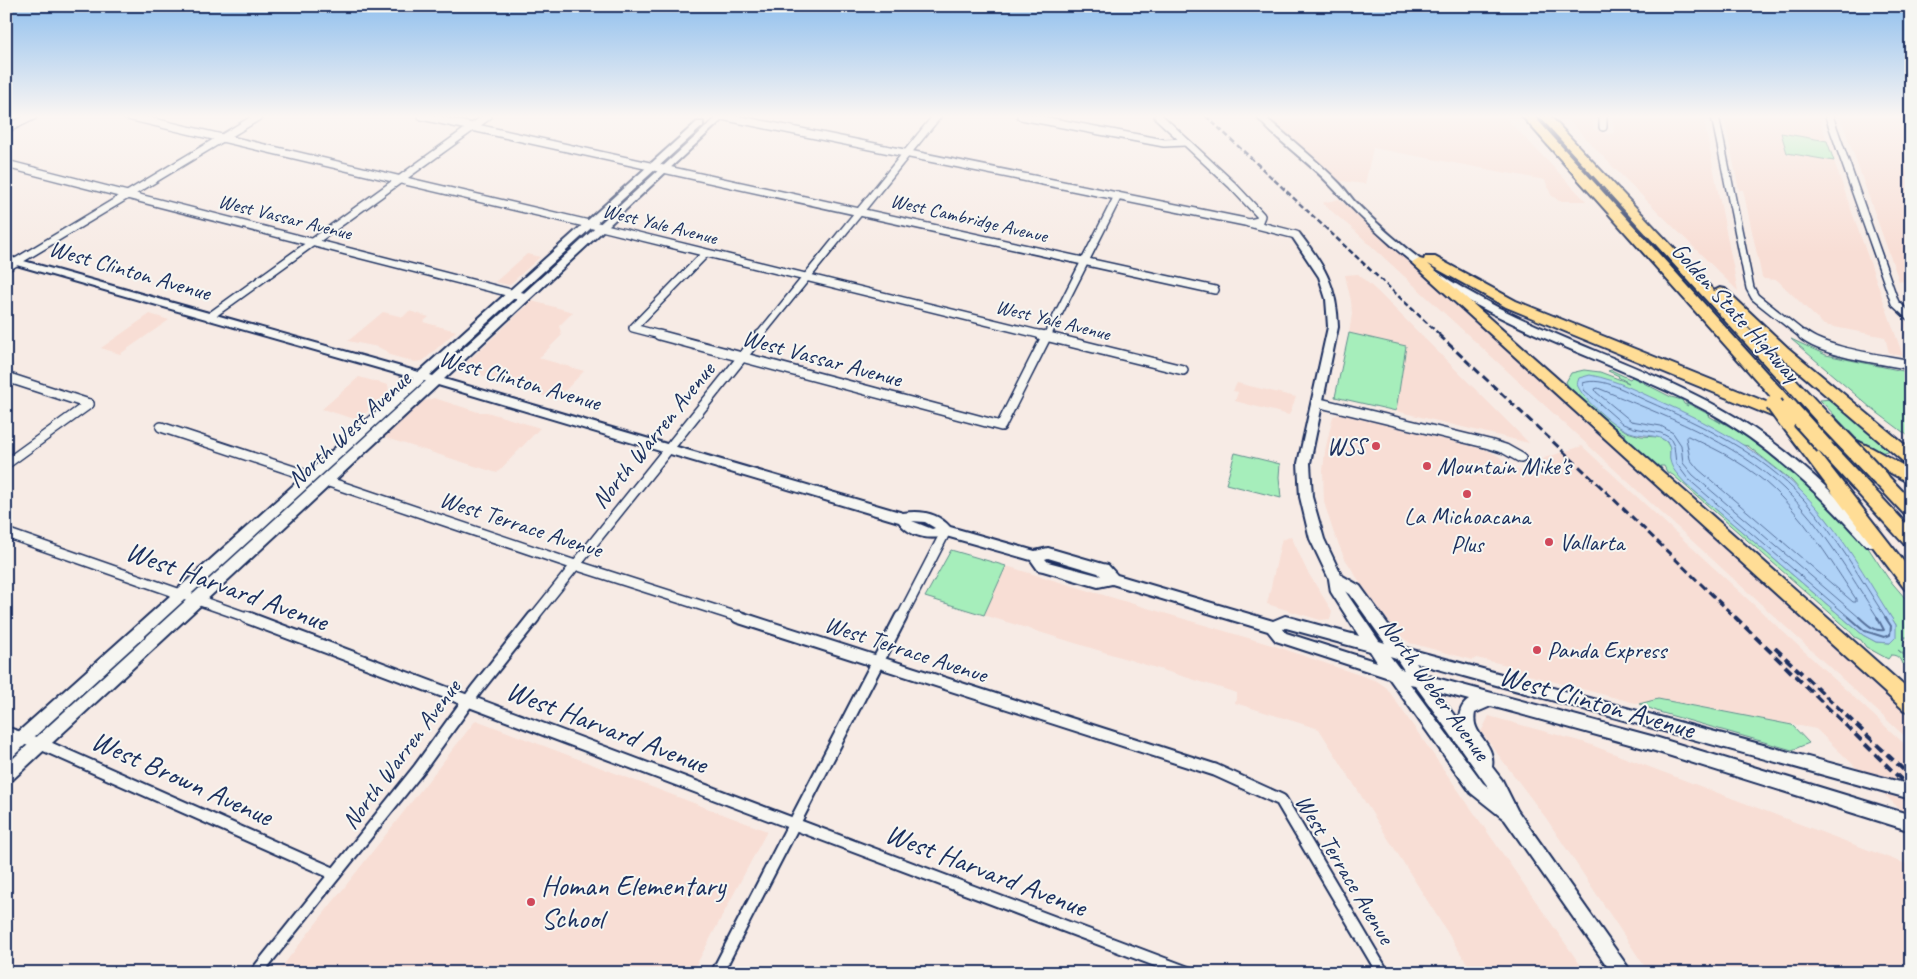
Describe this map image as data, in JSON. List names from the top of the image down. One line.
{"streets":{"highway":["Golden State Highway"],"main road":["West Clinton Avenue","North West Avenue","North Weber Avenue"],"street":["West Vassar Avenue","West Cambridge Avenue","West Yale Avenue","North Warren Avenue","West Terrace Avenue","West Harvard Avenue","West Brown Avenue"]},"crossings":[["West Vassar Avenue","West Yale Avenue"],["West Vassar Avenue","North West Avenue"],["West Vassar Avenue","North Warren Avenue"],["West Cambridge Avenue","North West Avenue"],["West Cambridge Avenue","North Warren Avenue"],["West Yale Avenue","North West Avenue"],["West Yale Avenue","North Warren Avenue"],["West Clinton Avenue","North West Avenue"],["West Clinton Avenue","North Warren Avenue"],["West Clinton Avenue","North Weber Avenue"],["North West Avenue","West Terrace Avenue"],["North West Avenue","West Harvard Avenue"],["North West Avenue","West Brown Avenue"],["North Warren Avenue","West Terrace Avenue"],["North Warren Avenue","West Harvard Avenue"],["North Warren Avenue","West Brown Avenue"]],"places":["WSS","Mountain Mike's","La Michoacana Plus","Vallarta","Panda Express","Homan Elementary School"]}
